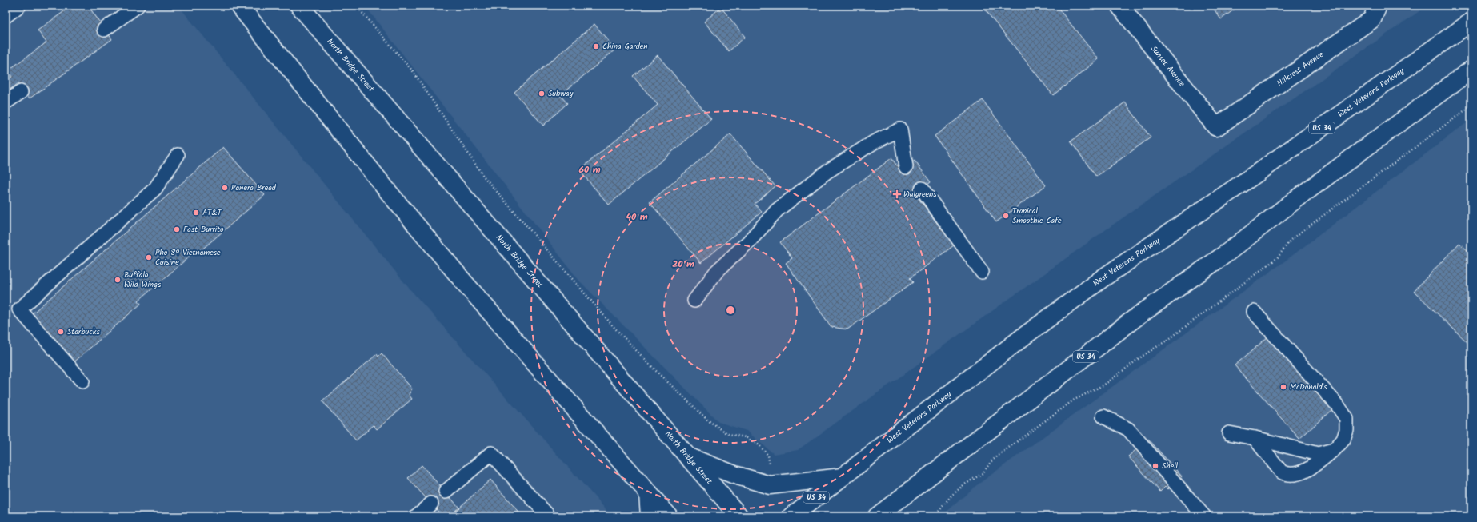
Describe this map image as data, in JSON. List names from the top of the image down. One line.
{"streets":{"main road":["North Bridge Street","Sunset Avenue","Hillcrest Avenue","West Veterans Parkway","US 34"]},"crossings":[["Sunset Avenue","Hillcrest Avenue"]],"places":{"other":["China Garden","Subway","Panera Bread","AT&T","Tropical Smoothie Cafe","Fast Burrito","Pho 89 Vietnamese Cuisine","Buffalo Wild Wings","Starbucks","McDonald's","Shell"],"health":["Walgreens"]},"rings":["60 m","40 m","20 m"]}
